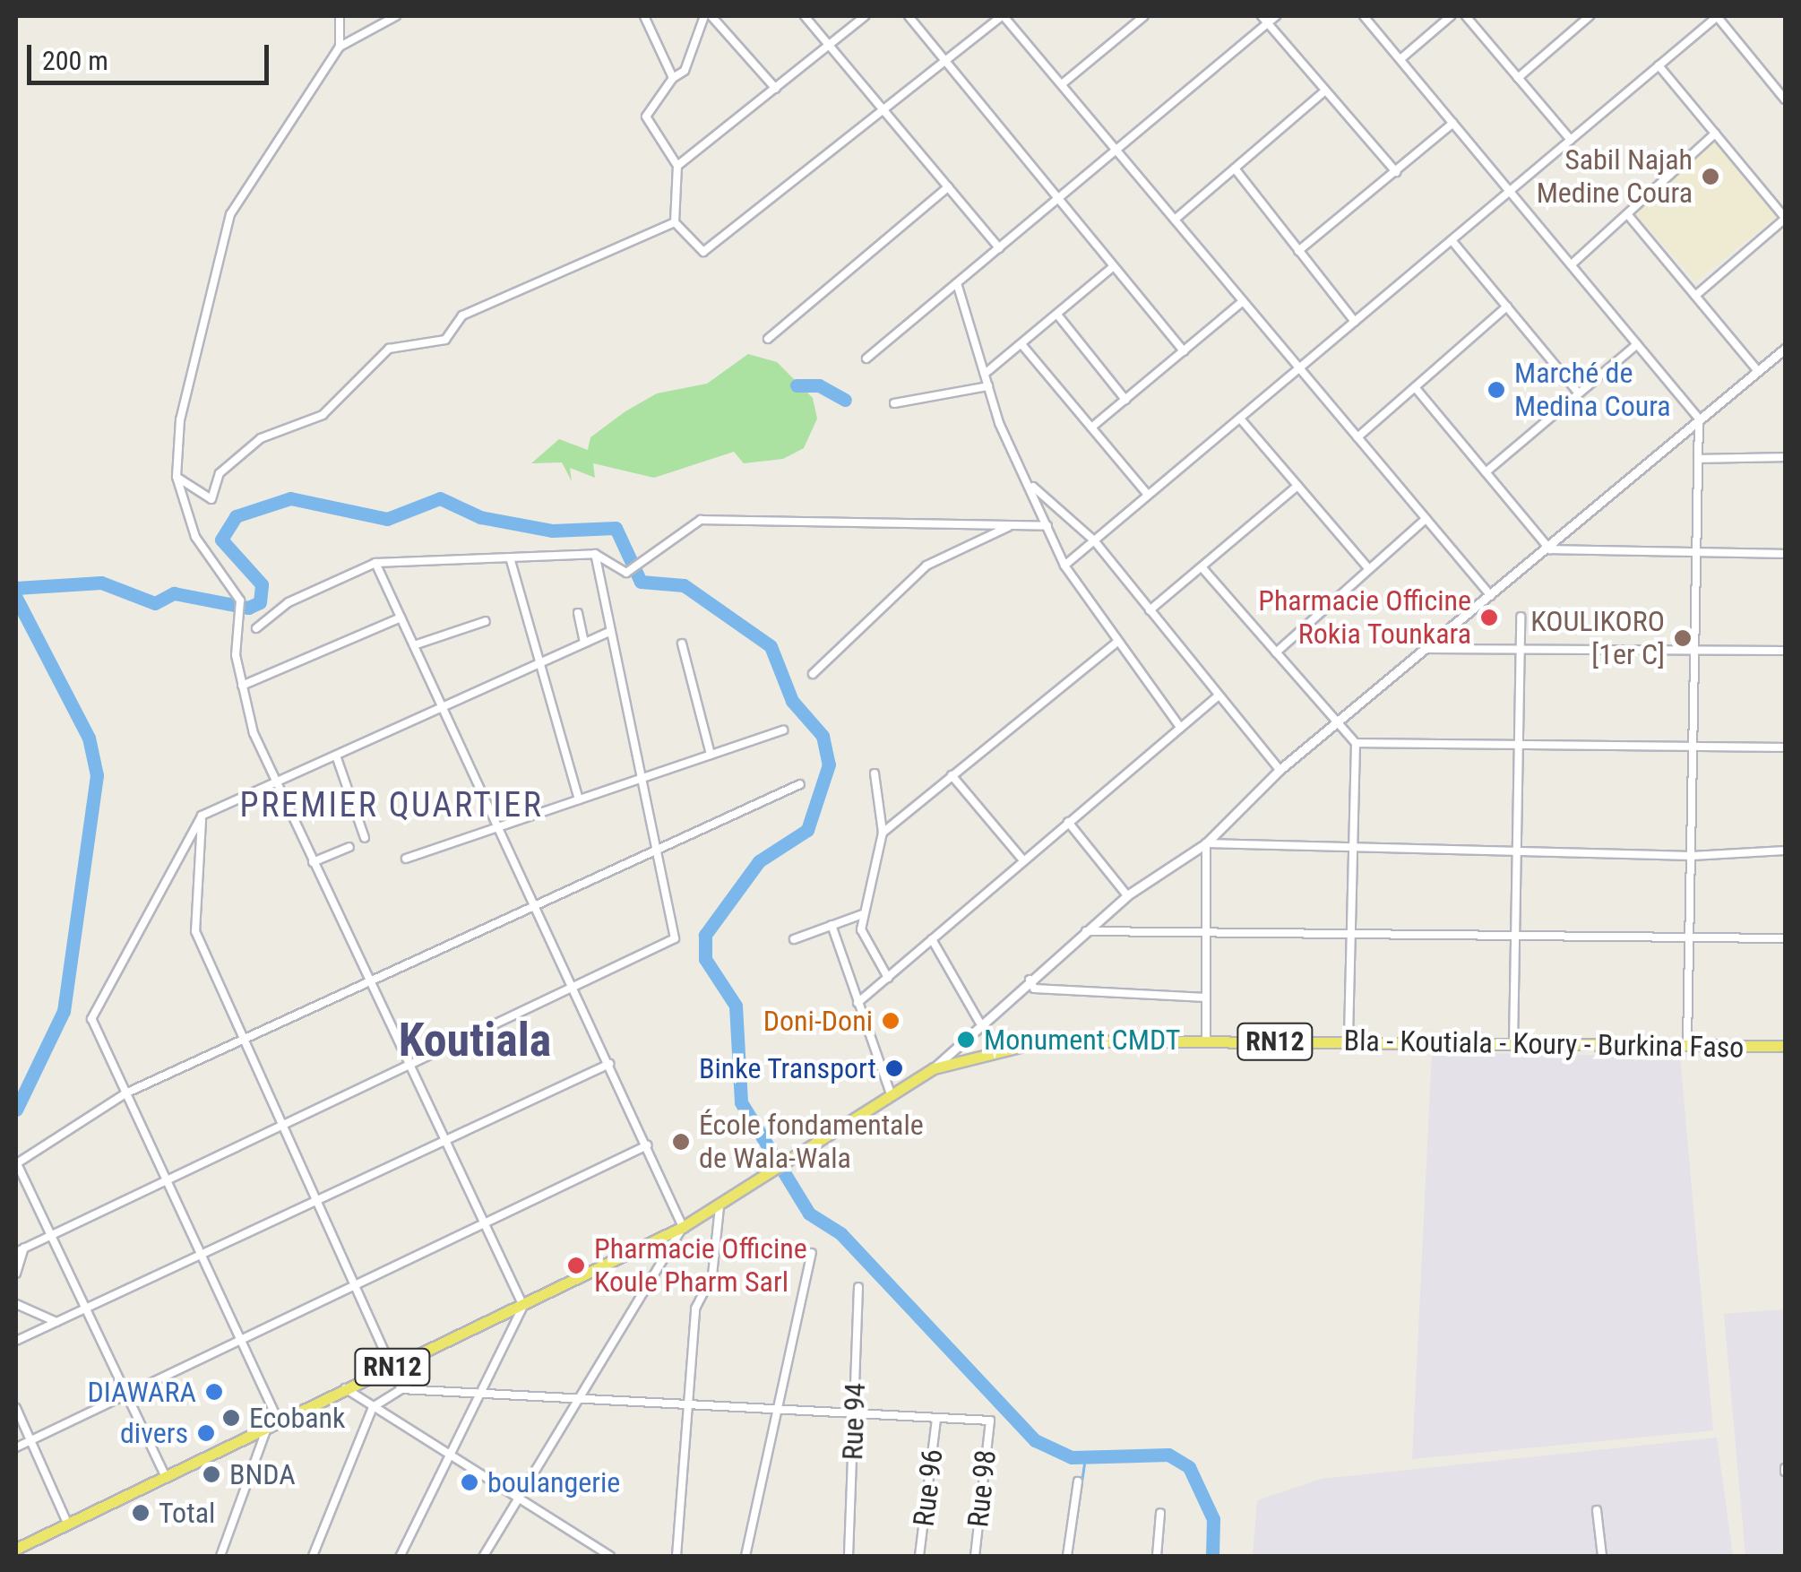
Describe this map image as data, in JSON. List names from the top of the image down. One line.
{"streets":{"main road":["RN12","Bla - Koutiala - Koury - Burkina Faso"],"street":["Rue 94","Rue 96","Rue 98"]},"crossings":[["RN12","Bla - Koutiala - Koury - Burkina Faso"],["Rue 96","Rue 98"]],"districts":["PREMIER QUARTIER","Koutiala"],"places":["Sabil Najah Medine Coura","Marché de Medina Coura","Pharmacie Officine Rokia Tounkara","KOULIKORO [1er C]","Doni-Doni","Monument CMDT","Binke Transport","École fondamentale de Wala-Wala","Pharmacie Officine Koule Pharm Sarl","DIAWARA","Ecobank","divers","BNDA","boulangerie","Total"],"scale_bar":"200 m"}
